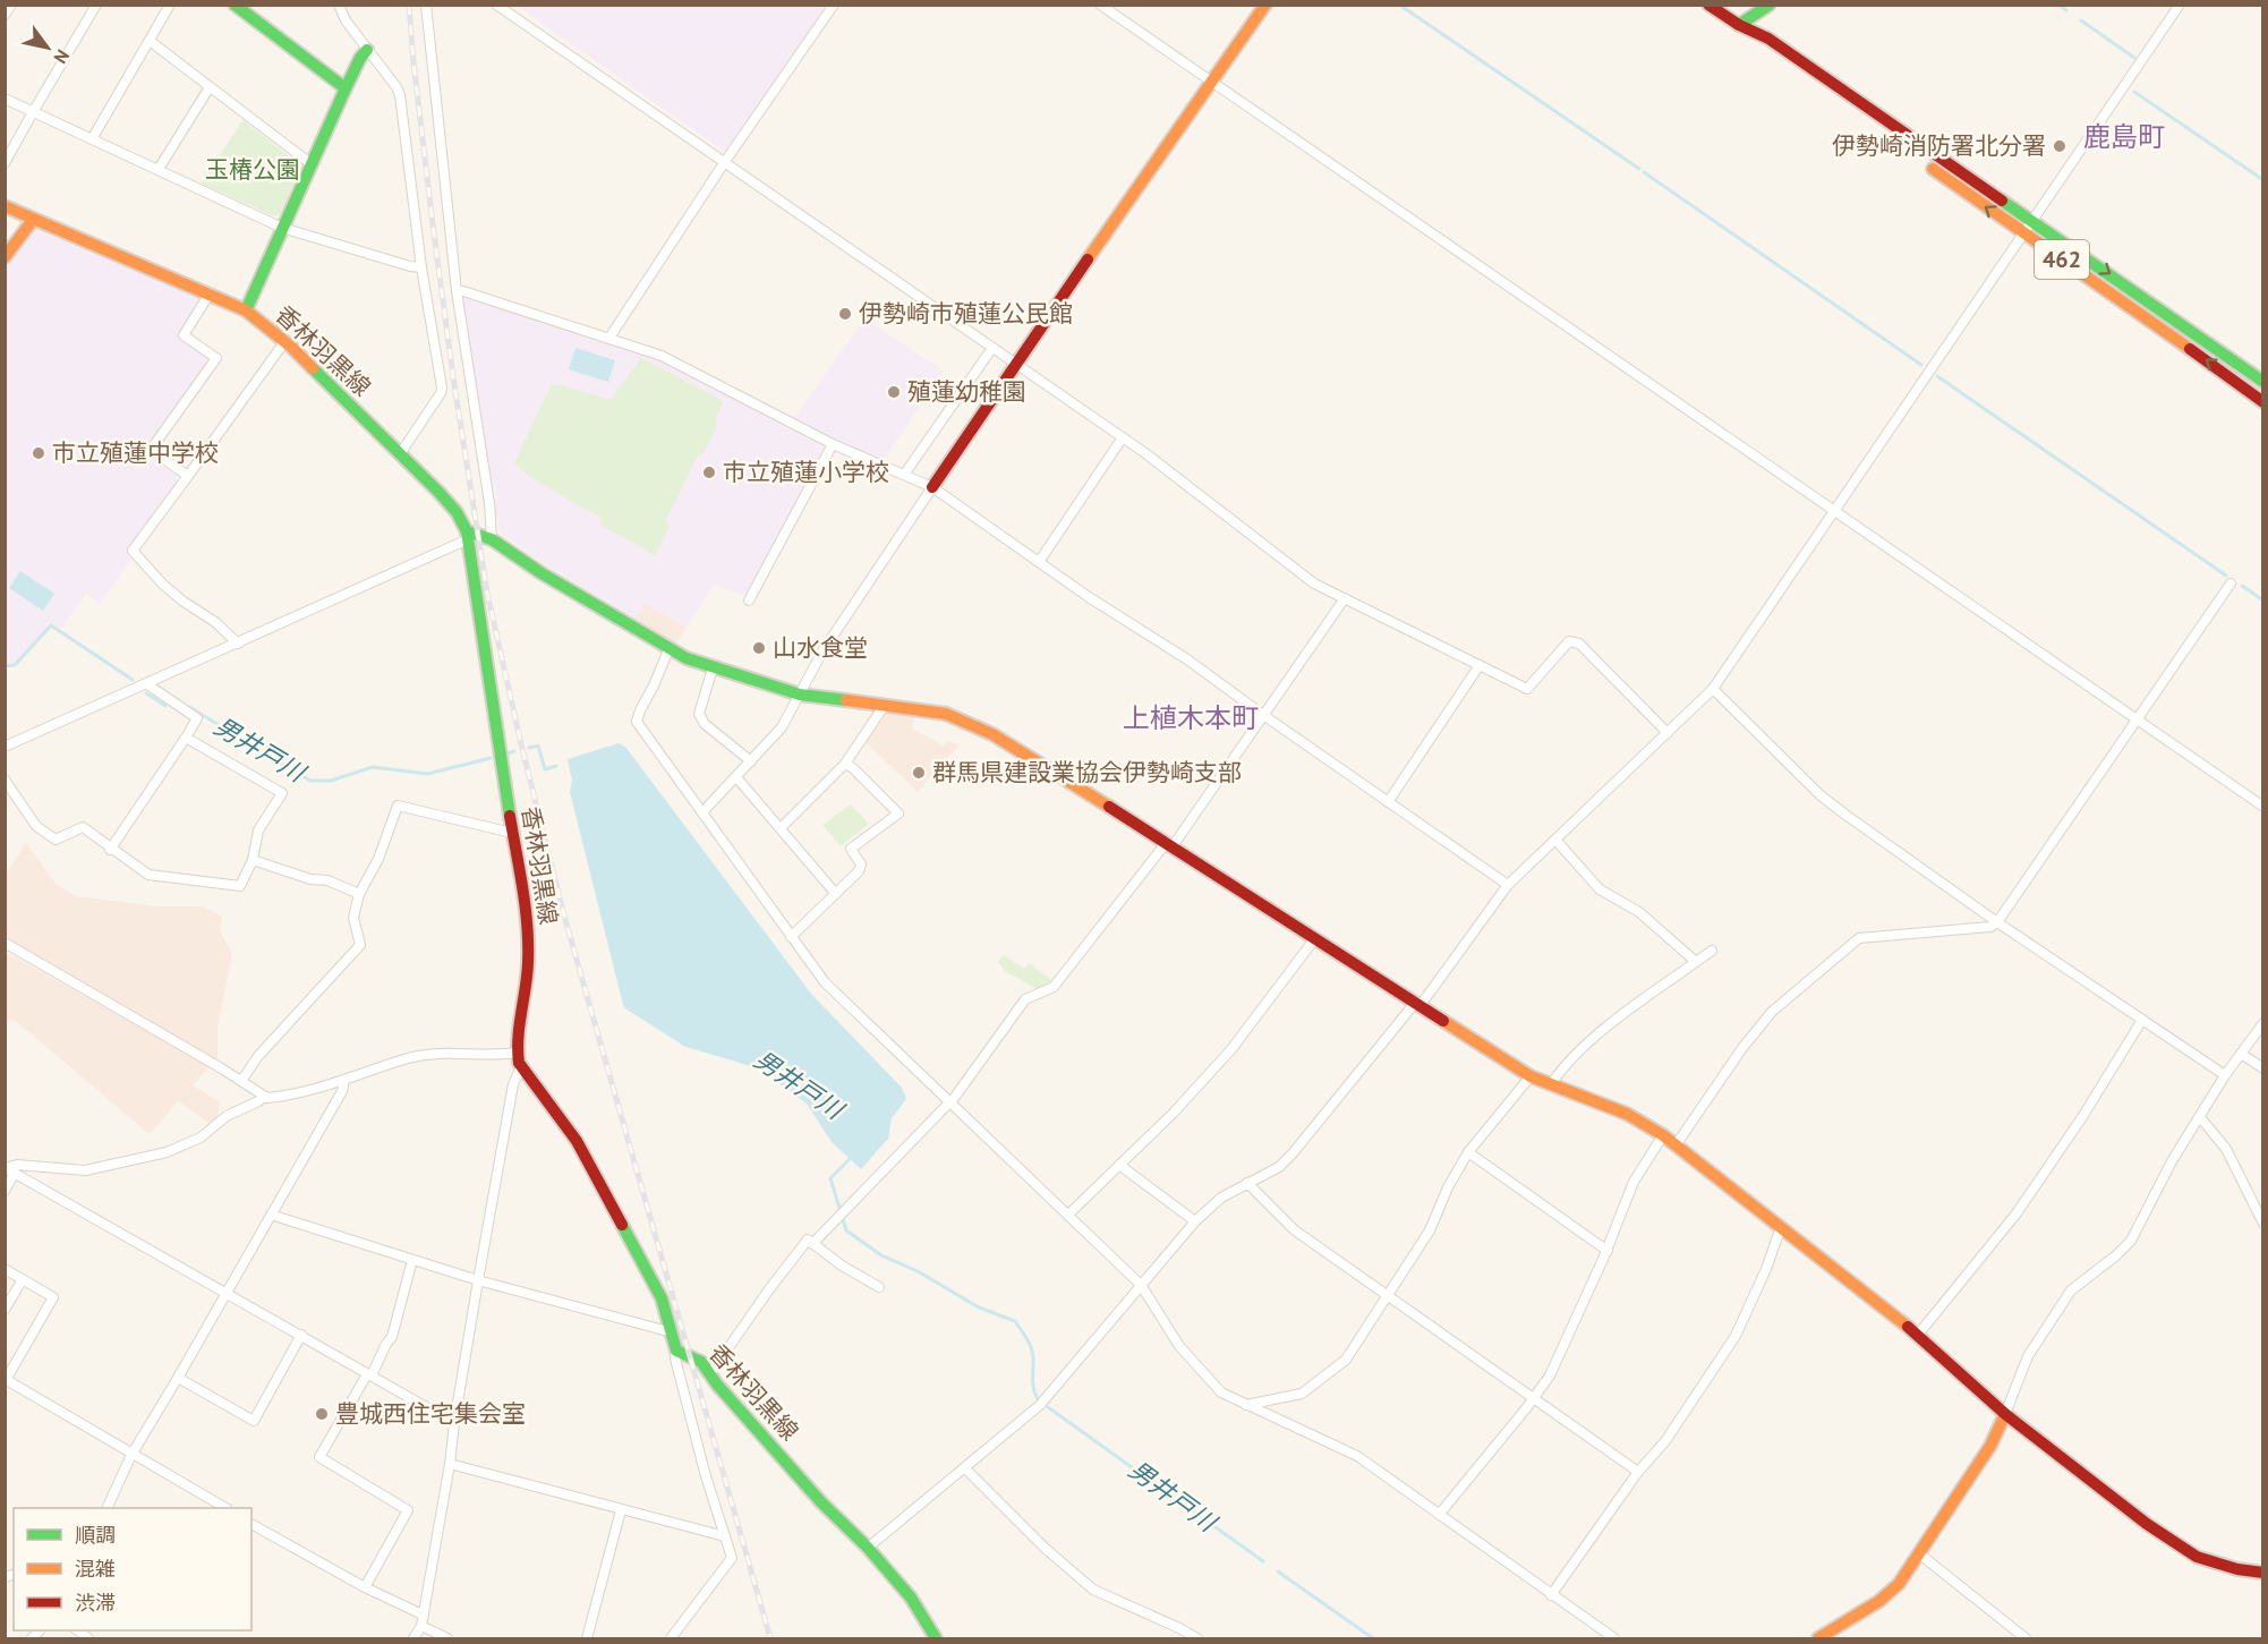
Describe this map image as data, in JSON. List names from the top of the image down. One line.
{"streets":{"main road":["462","香林羽黒線"]},"districts":["鹿島町","上植木本町"],"water":["男井戸川"],"parks":["玉椿公園"],"places":["伊勢崎消防署北分署","伊勢崎市殖蓮公民館","殖蓮幼稚園","市立殖蓮中学校","市立殖蓮小学校","山水食堂","群馬県建設業協会伊勢崎支部","豊城西住宅集会室"],"legend":["順調","混雑","渋滞"],"north":"bottom right"}
